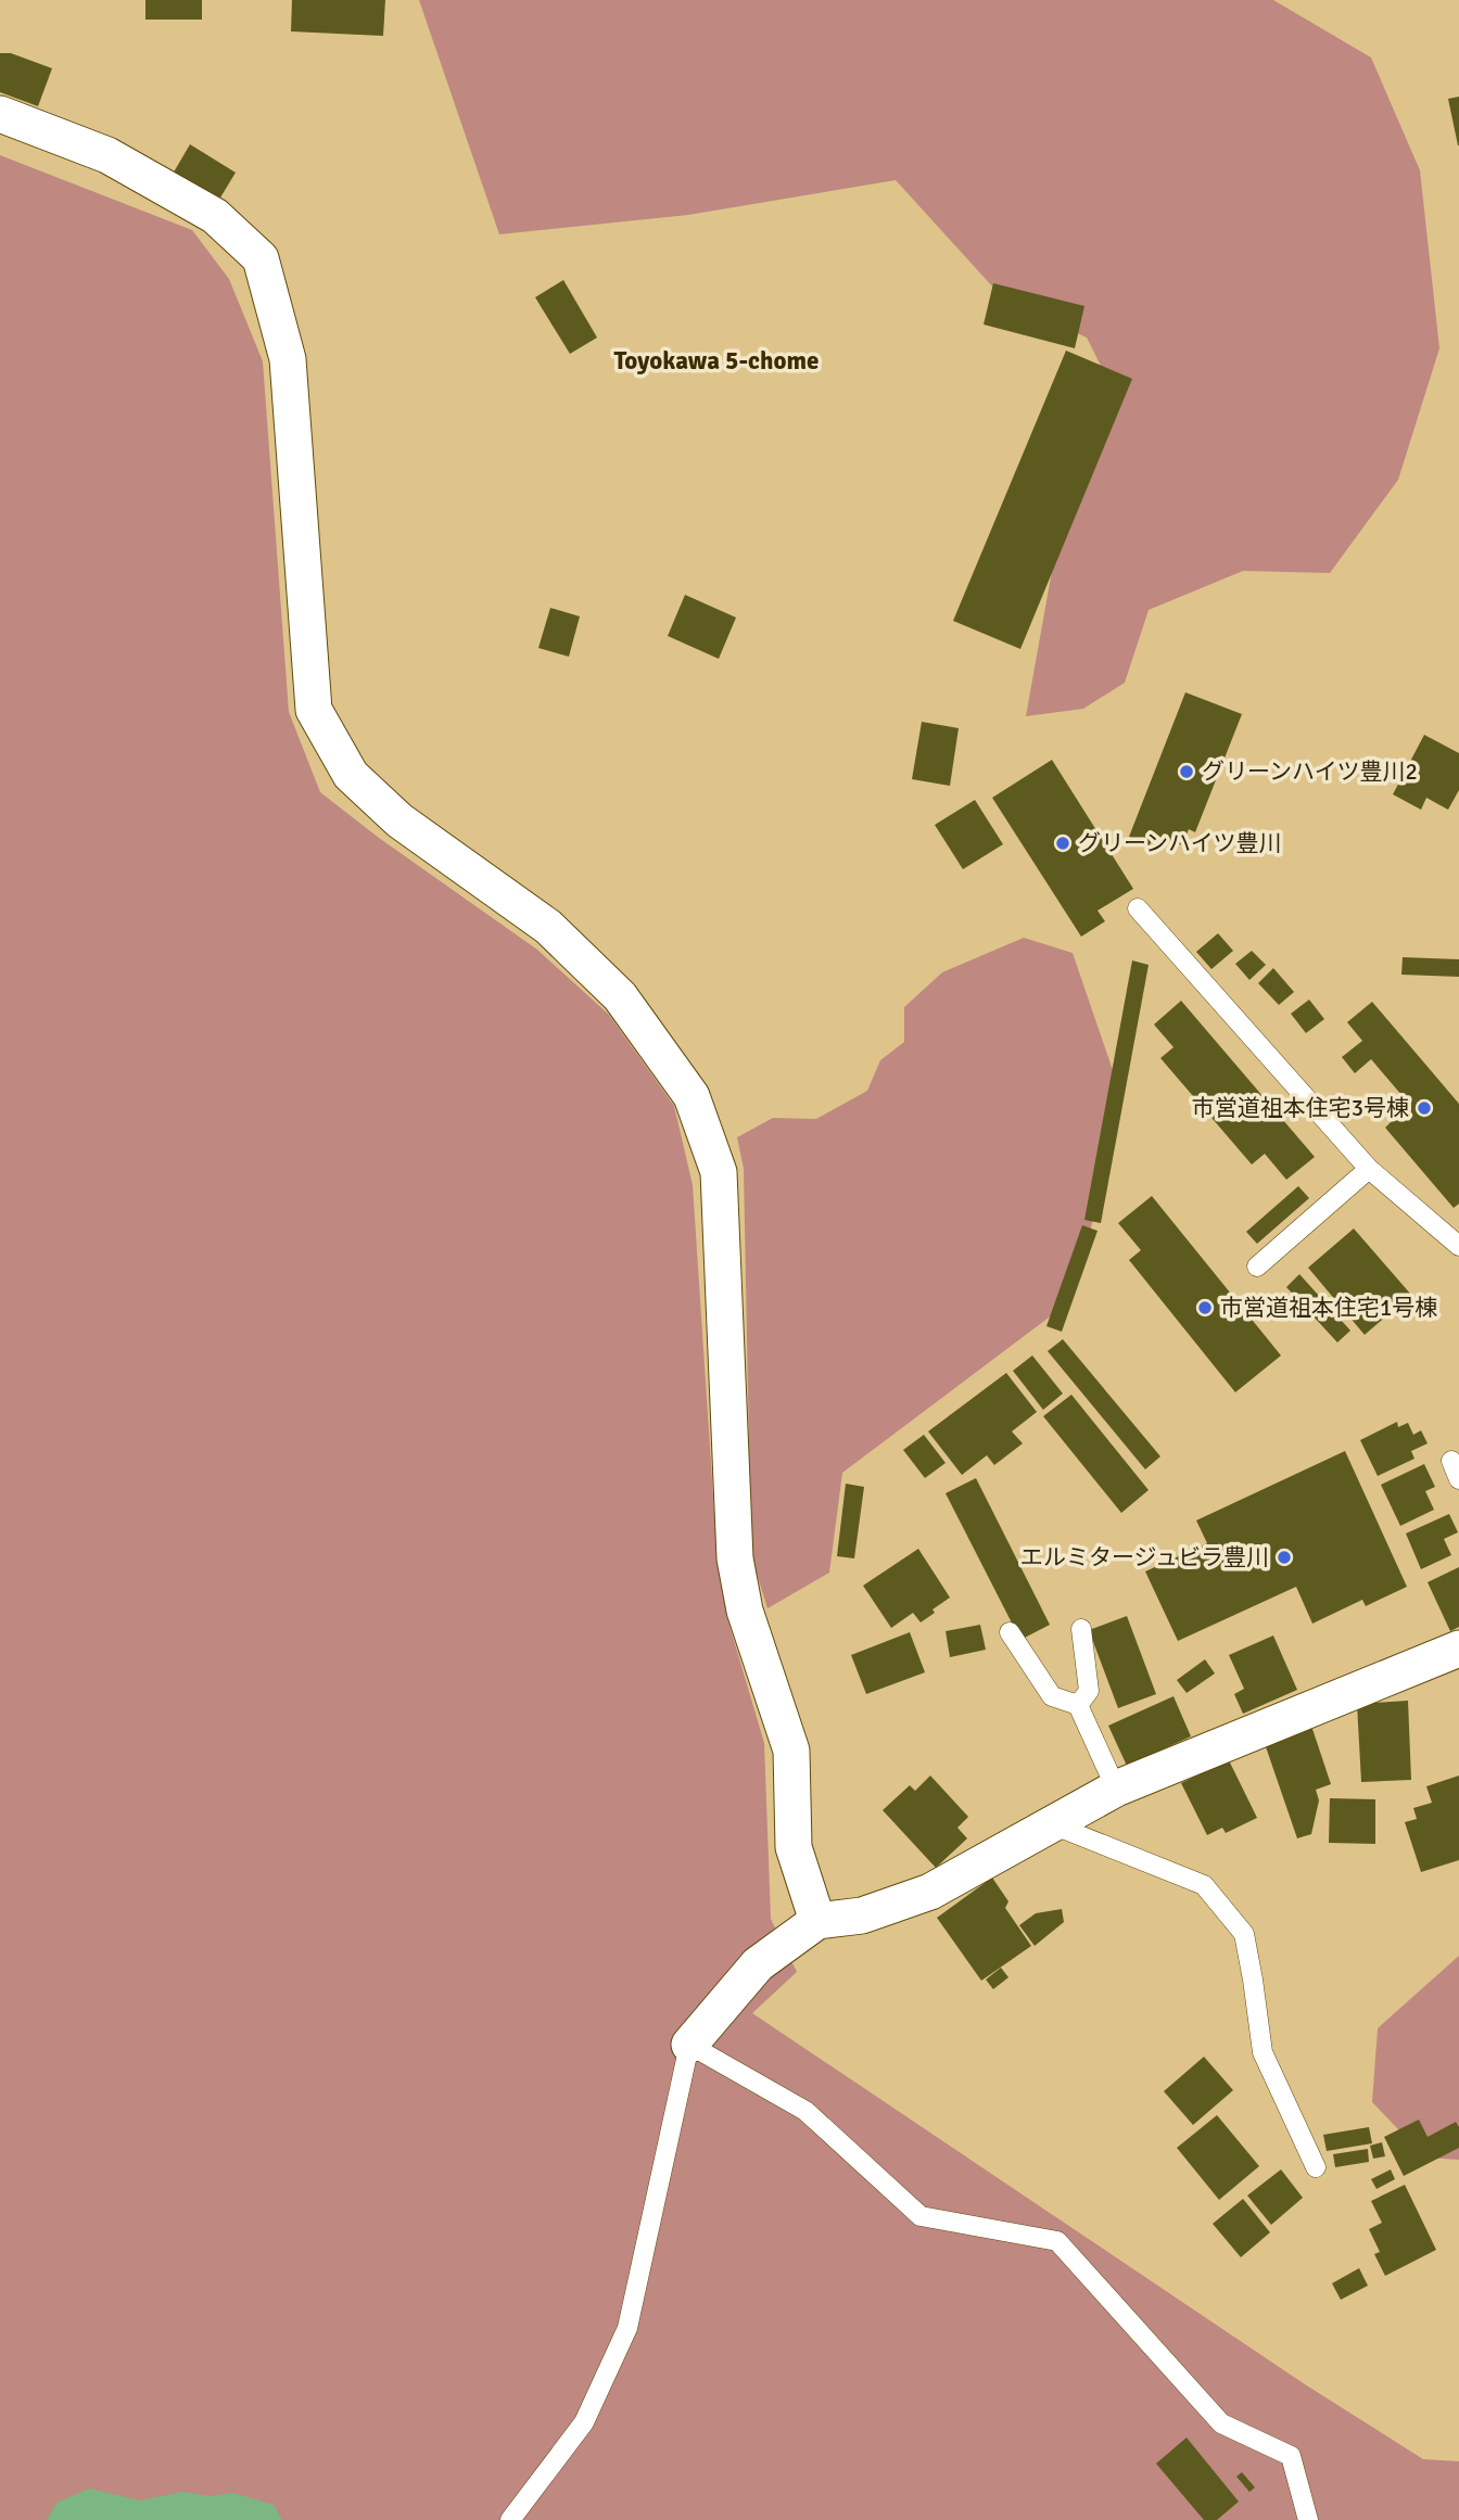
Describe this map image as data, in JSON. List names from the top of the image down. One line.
{"districts":["Toyokawa 5-chome"],"places":["グリーンハイツ豊川2","グリーンハイツ豊川","市営道祖本住宅3号棟","市営道祖本住宅1号棟","エルミタージュビラ豊川"]}
